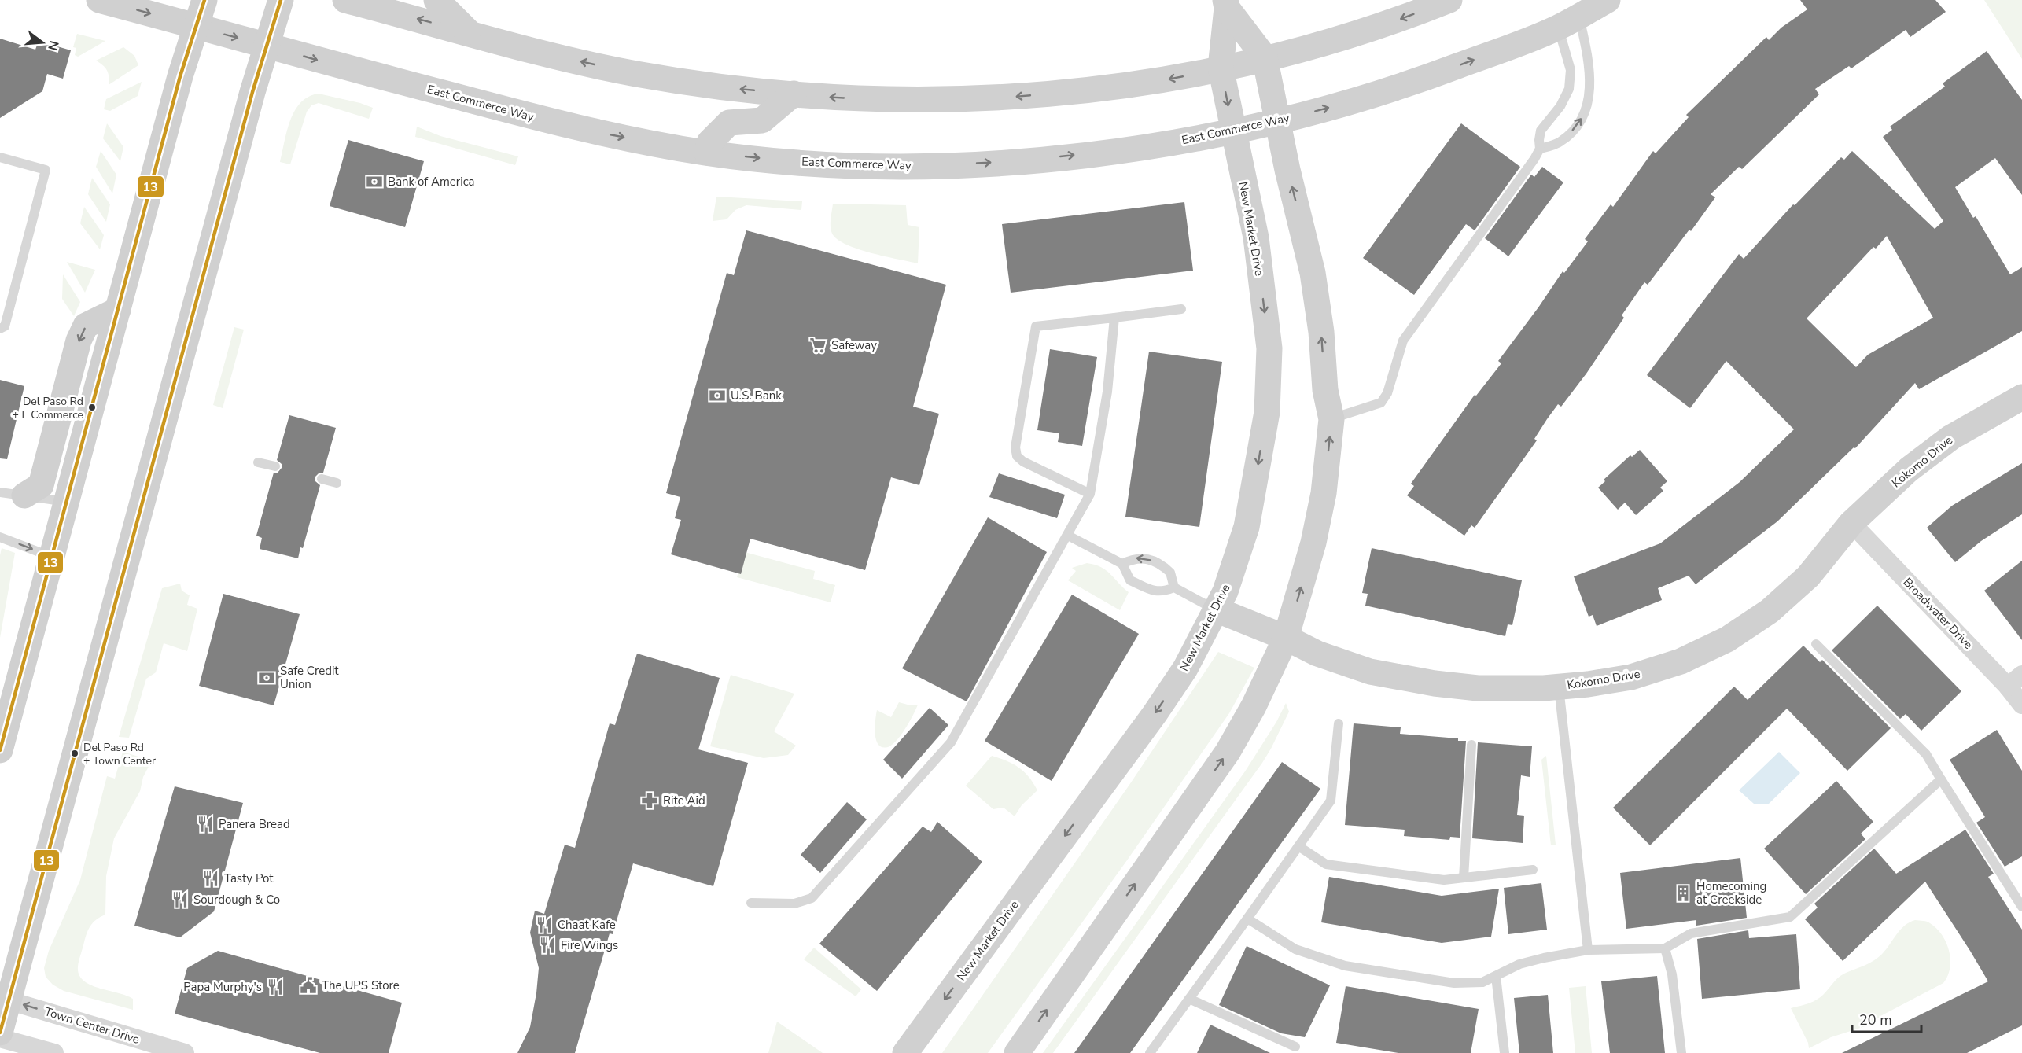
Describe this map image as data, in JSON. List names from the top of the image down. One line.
{"streets":{"main road":["East Commerce Way","New Market Drive","Kokomo Drive"],"street":["Broadwater Drive","Town Center Drive"]},"crossings":[["East Commerce Way","New Market Drive"],["New Market Drive","Kokomo Drive"],["Kokomo Drive","Broadwater Drive"]],"one_way":["Town Center Drive"],"places":{"bank":["Bank of America","U.S. Bank","Safe Credit Union"],"supermarket":["Safeway"],"other":["Del Paso Rd + E Commerce","Del Paso Rd + Town Center"],"pharmacy":["Rite Aid"],"restaurant":["Panera Bread","Tasty Pot","Sourdough & Co","Chaat Kafe","Fire Wings","Papa Murphy's"],"building":["Homecoming at Creekside"],"public building":["The UPS Store"]},"lines":["transit line 13"],"scale_bar":"20 m","north":"right"}
